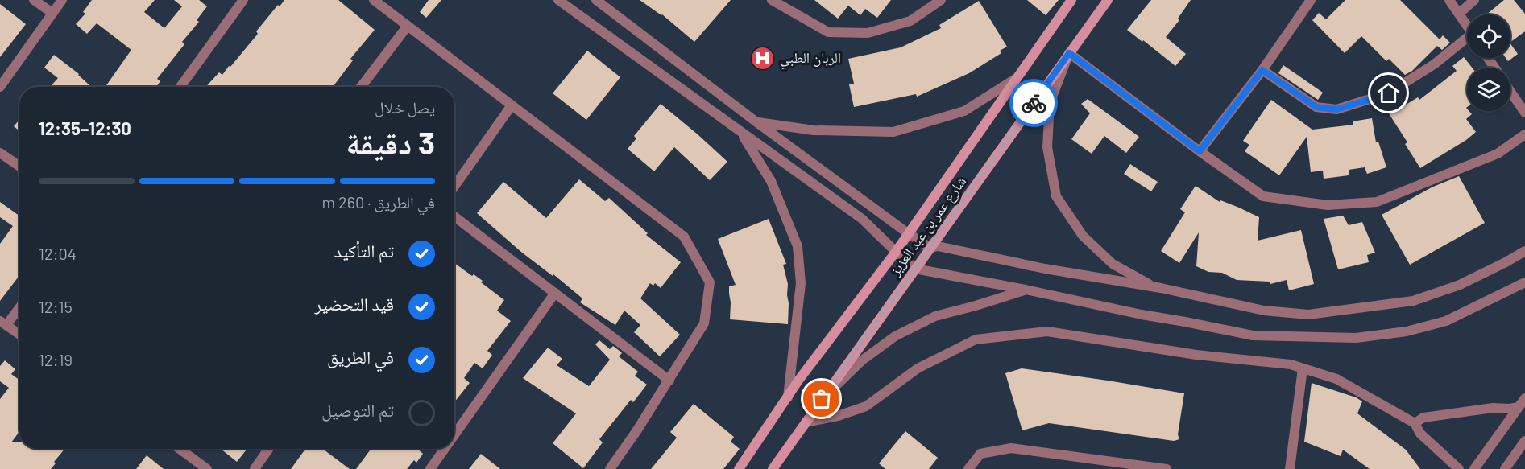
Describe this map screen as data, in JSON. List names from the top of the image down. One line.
{"streets":{"main road":["شارع عمر بن عبد العزيز"]},"places":{"hospital":["الربان الطبي"]},"page":{"heading":["3 دقيقة","يصل خلال","12:30–12:35"],"bar":"في الطريق · 260 m","list":[["تم التأكيد","12:04"],["قيد التحضير","12:15"],["في الطريق","12:19"],"تم التوصيل"]}}
